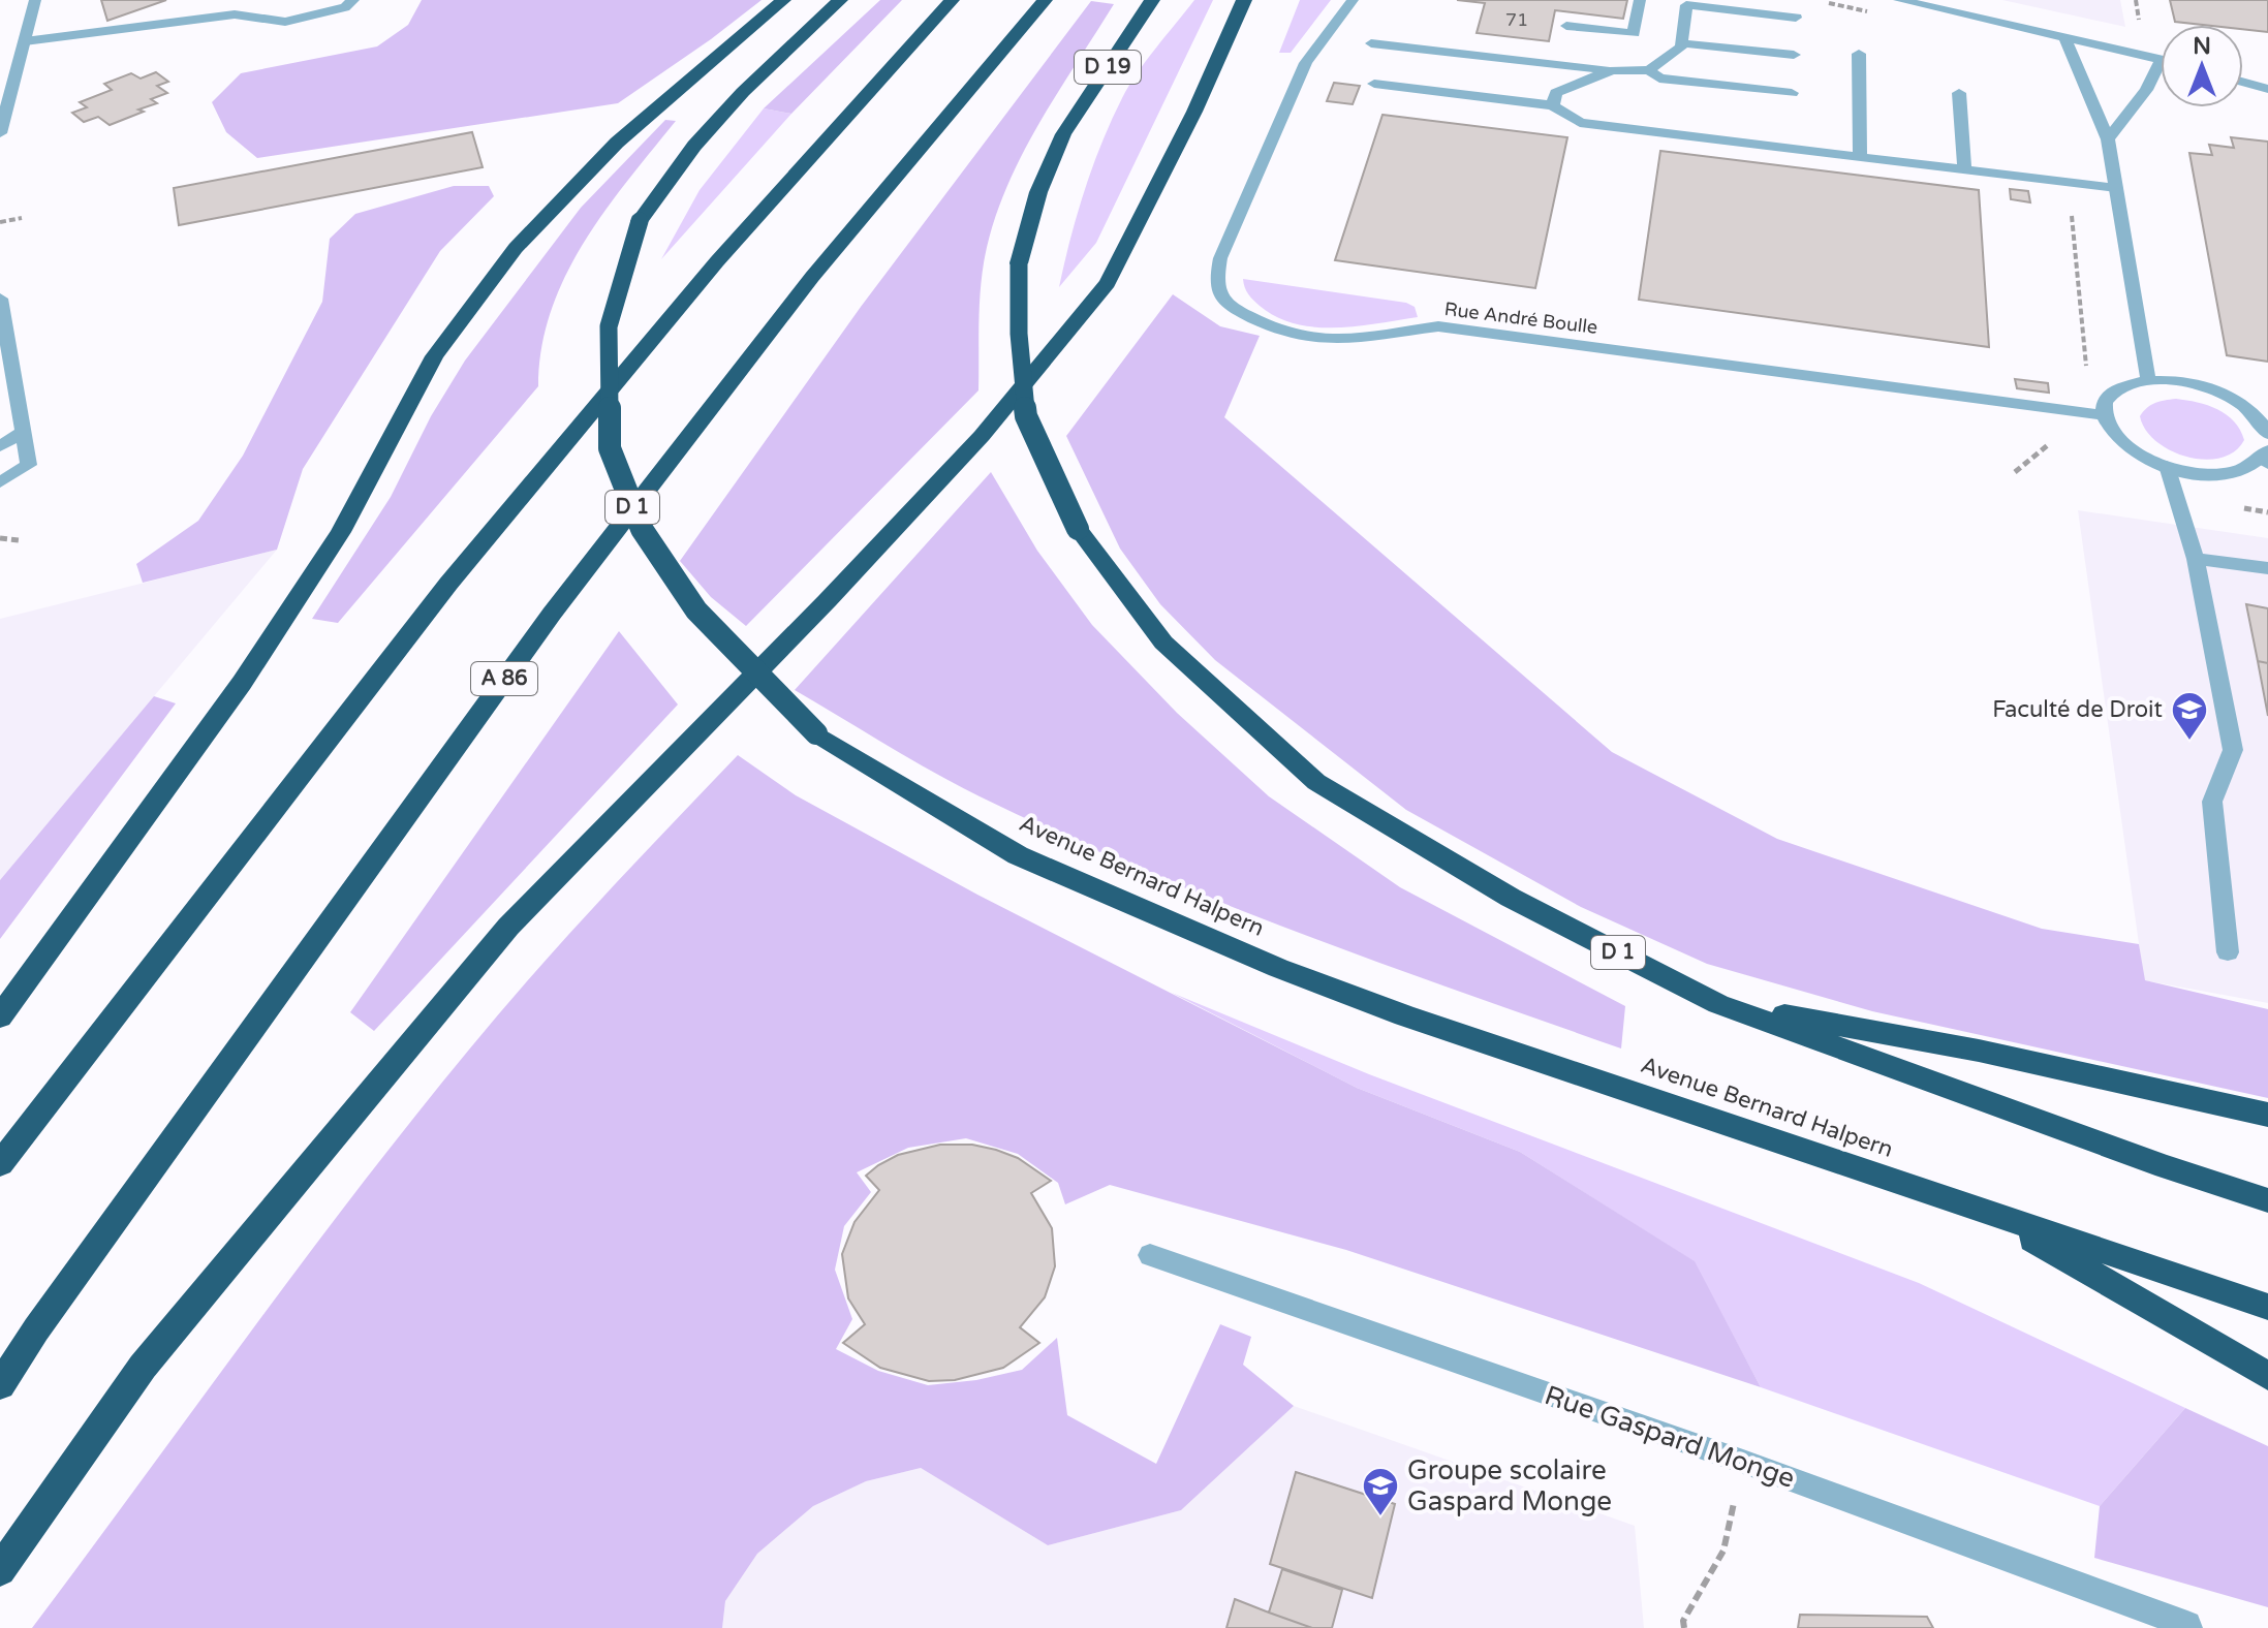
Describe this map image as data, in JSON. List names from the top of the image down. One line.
{"streets":{"highway":["D 19","D 1","A 86","Avenue Bernard Halpern"],"street":["Rue André Boulle","Rue Gaspard Monge"]},"crossings":[["D 19","D 1"]],"places":{"school or university":["Faculté de Droit","Groupe scolaire Gaspard Monge"]},"house_numbers":["71"],"north":"top"}
